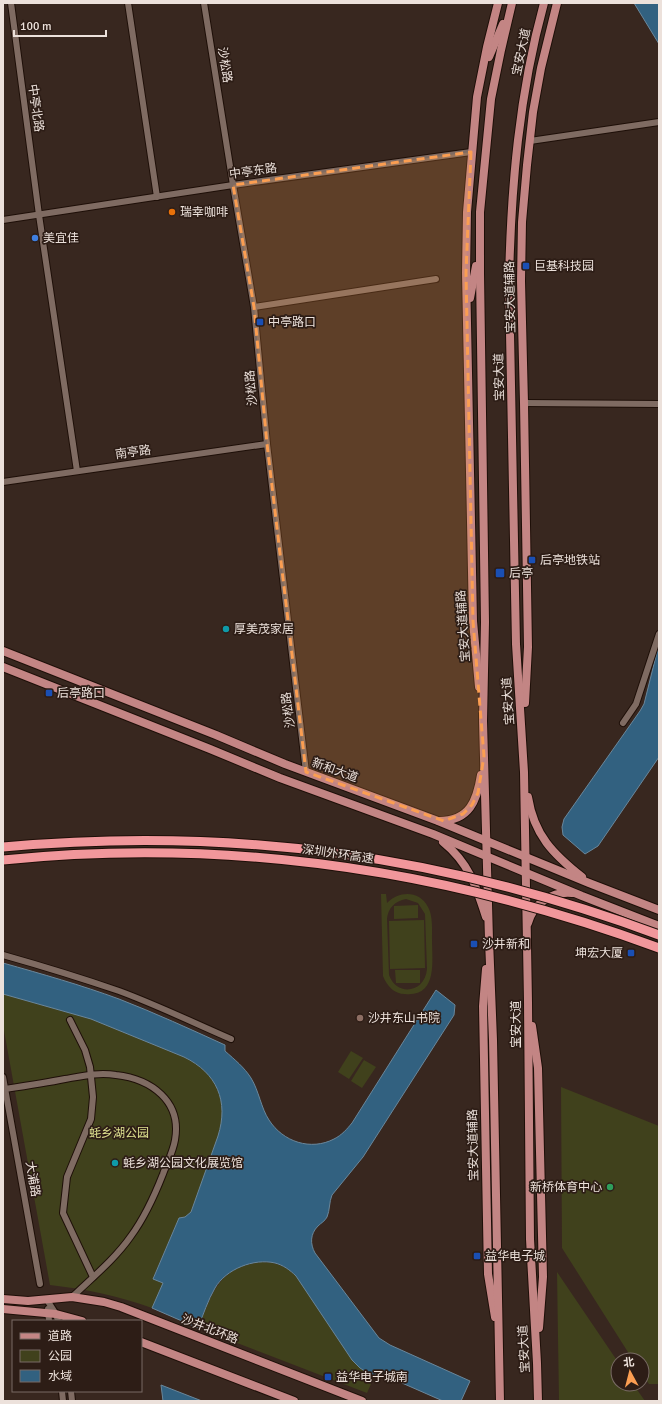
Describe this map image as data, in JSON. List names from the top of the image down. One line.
{"streets":{"highway":["深圳外环高速"],"main road":["宝安大道","宝安大道辅路","新和大道","沙井北环路"],"street":["沙松路","中亭北路","中亭东路","南亭路","大浦路"]},"crossings":[["宝安大道","宝安大道辅路"],["宝安大道","新和大道"],["沙松路","中亭东路"],["沙松路","南亭路"],["沙松路","新和大道"],["中亭北路","中亭东路"],["中亭北路","南亭路"],["中亭东路","宝安大道辅路"]],"parks":["蚝乡湖公园"],"places":{"other":["瑞幸咖啡","美宜佳","厚美茂家居","沙井东山书院","蚝乡湖公园文化展览馆","新桥体育中心"],"transit":["巨基科技园","中亭路口","后亭地铁站","后亭","后亭路口","沙井新和","坤宏大厦","益华电子城","益华电子城南"]},"legend":["道路","公园","水域"],"scale_bar":"100 m","north":"top"}
